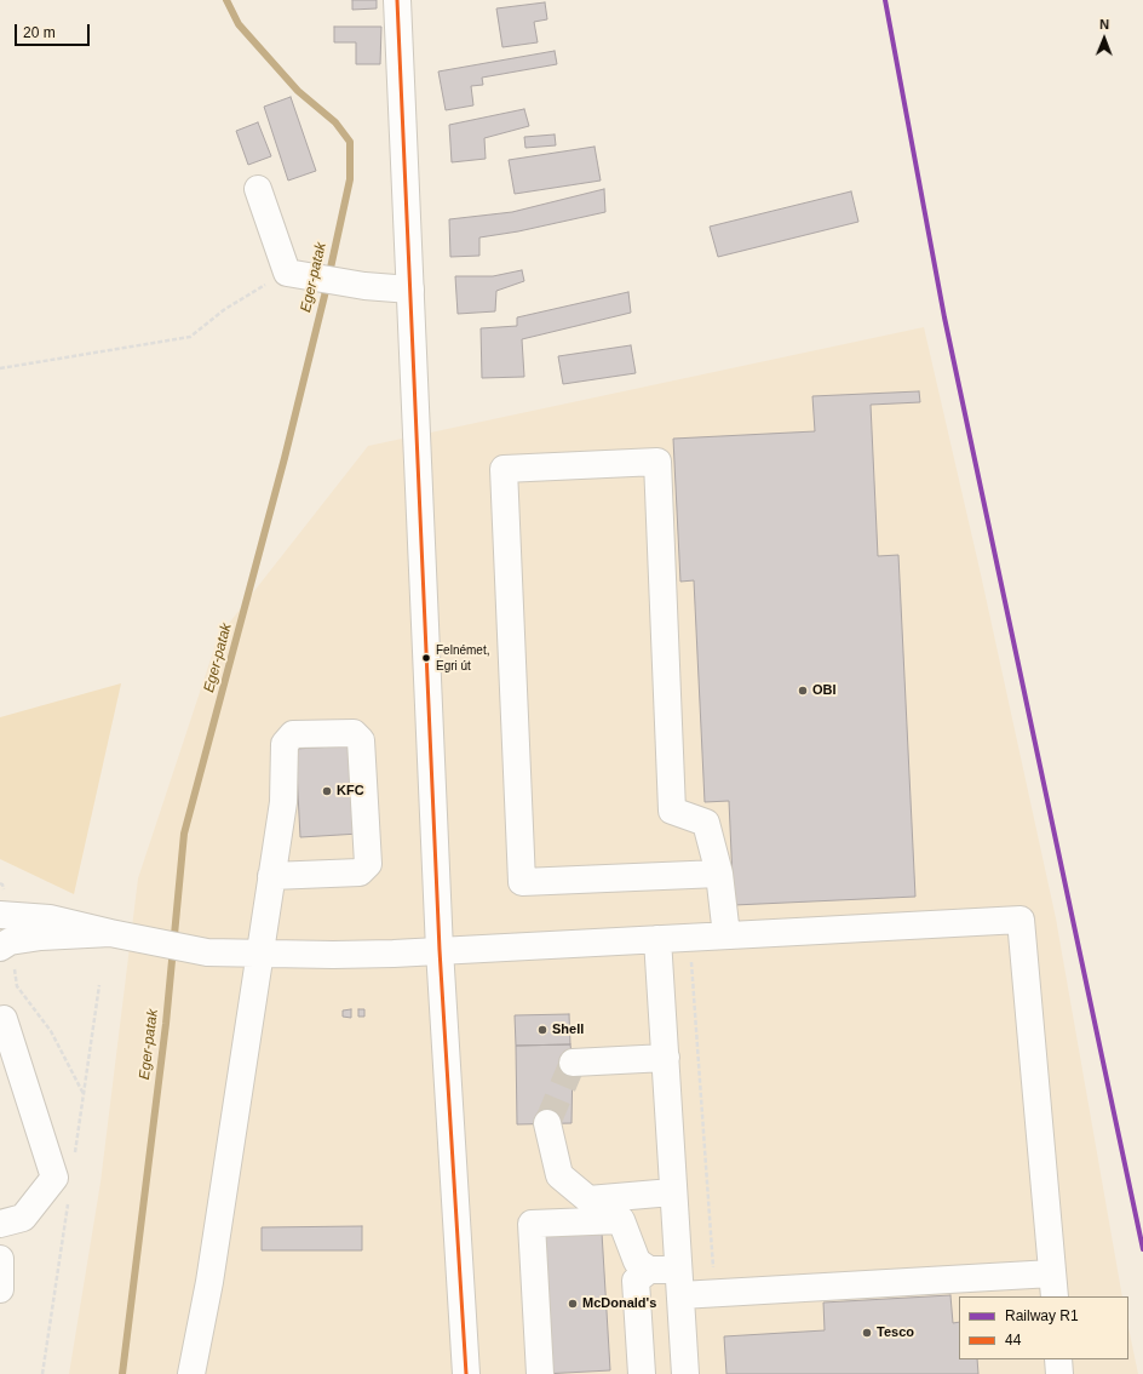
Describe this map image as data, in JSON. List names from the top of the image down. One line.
{"water":["Eger-patak"],"places":["Felnémet, Egri út","OBI","KFC","Shell","McDonald's","Tesco"],"lines":["rail line R1","transit line 44"],"legend":["Railway R1","44"],"scale_bar":"20 m","north":"top"}
